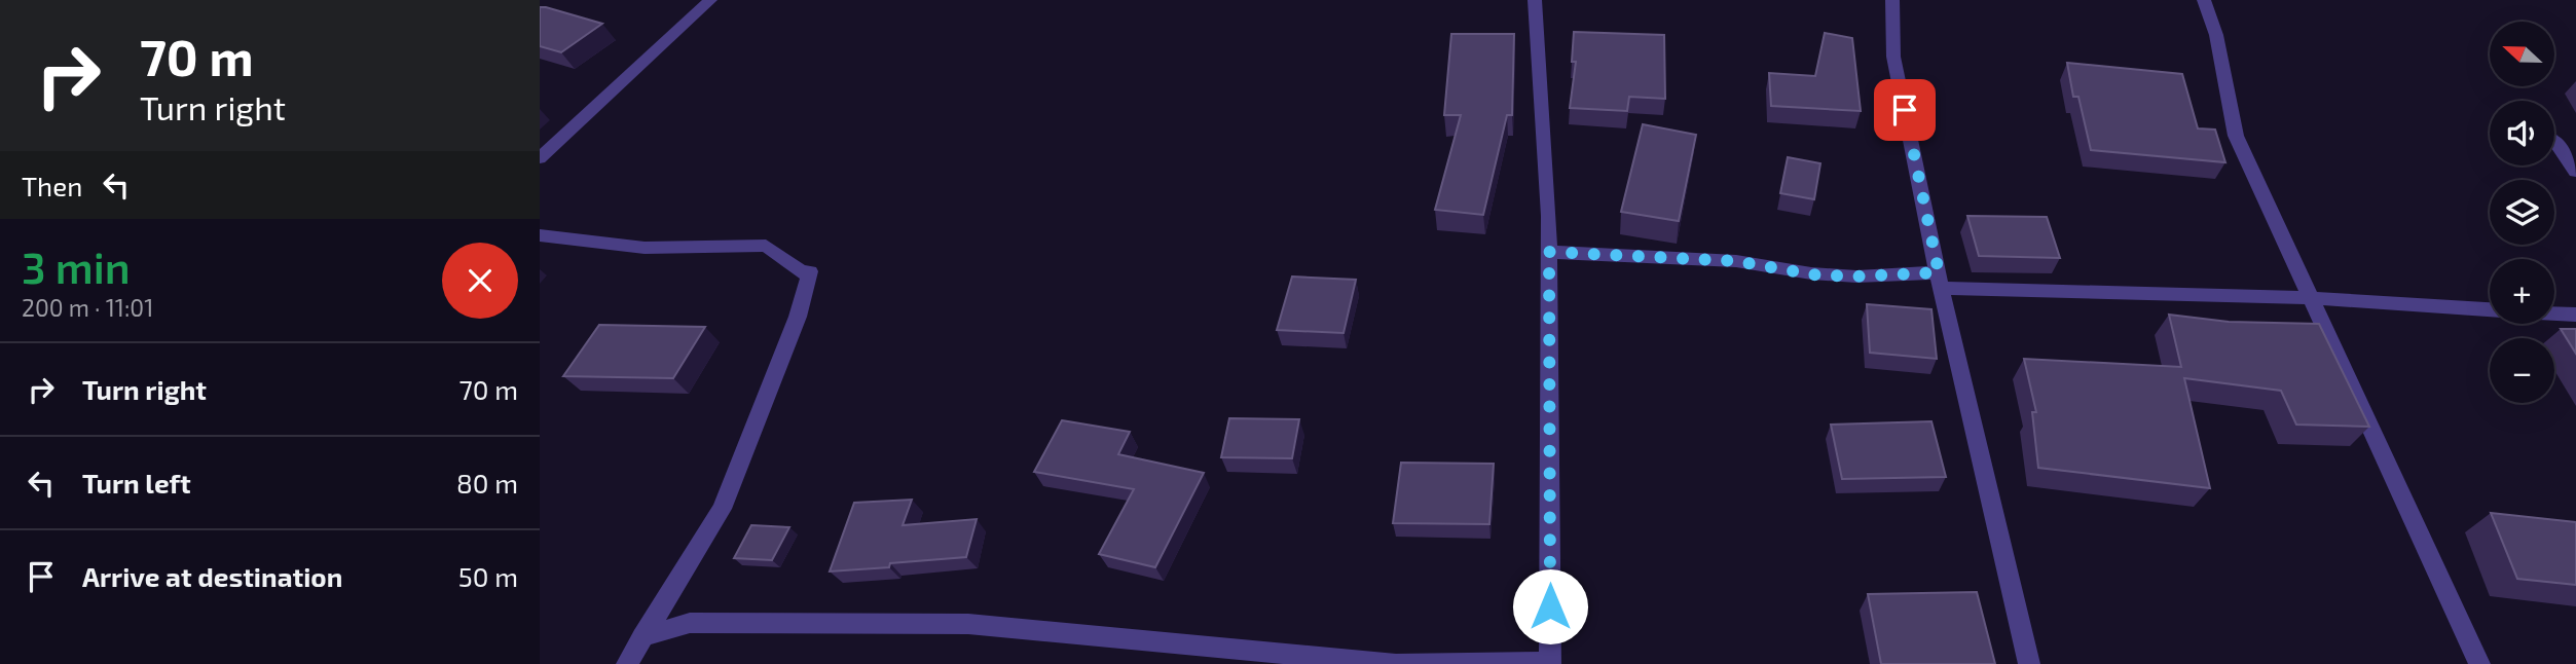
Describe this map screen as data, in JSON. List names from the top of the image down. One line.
{"north":"left","page":{"turn":["70 m","Turn right"],"map_buttons":["+","−"],"then":"Then","heading":["3 min","200 m · 11:01"],"list":[{"name":"Turn right","value":"70 m"},{"name":"Turn left","value":"80 m"},{"name":"Arrive at destination","value":"50 m"}]}}
